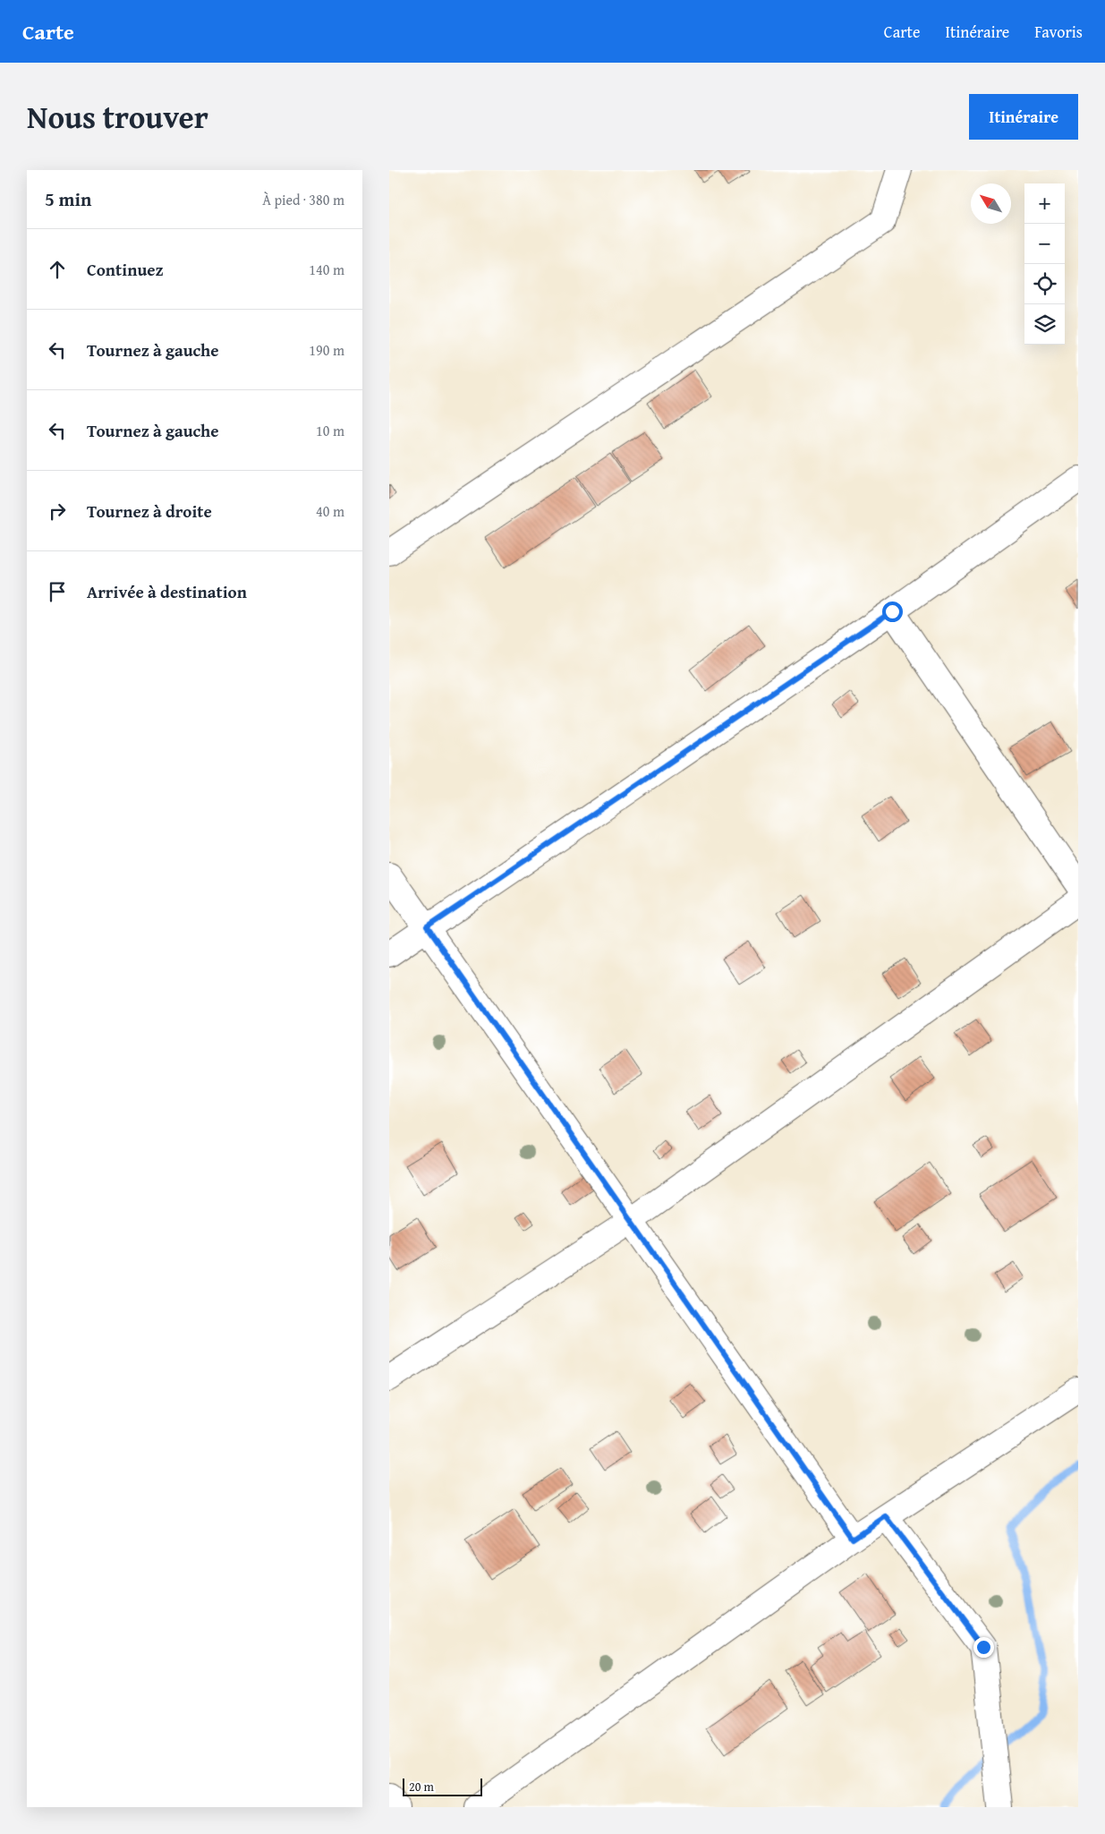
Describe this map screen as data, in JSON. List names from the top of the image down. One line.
{"scale_bar":"20 m","north":"top left","page":{"header":"Carte","nav":["Carte","Itinéraire","Favoris"],"title":"Nous trouver","buttons":"Itinéraire","heading":["5 min","À pied · 380 m"],"map_buttons":["+","−"],"list":[["Continuez","140 m"],["Tournez à gauche","190 m"],["Tournez à gauche","10 m"],["Tournez à droite","40 m"],"Arrivée à destination"],"scale":"20 m"}}
